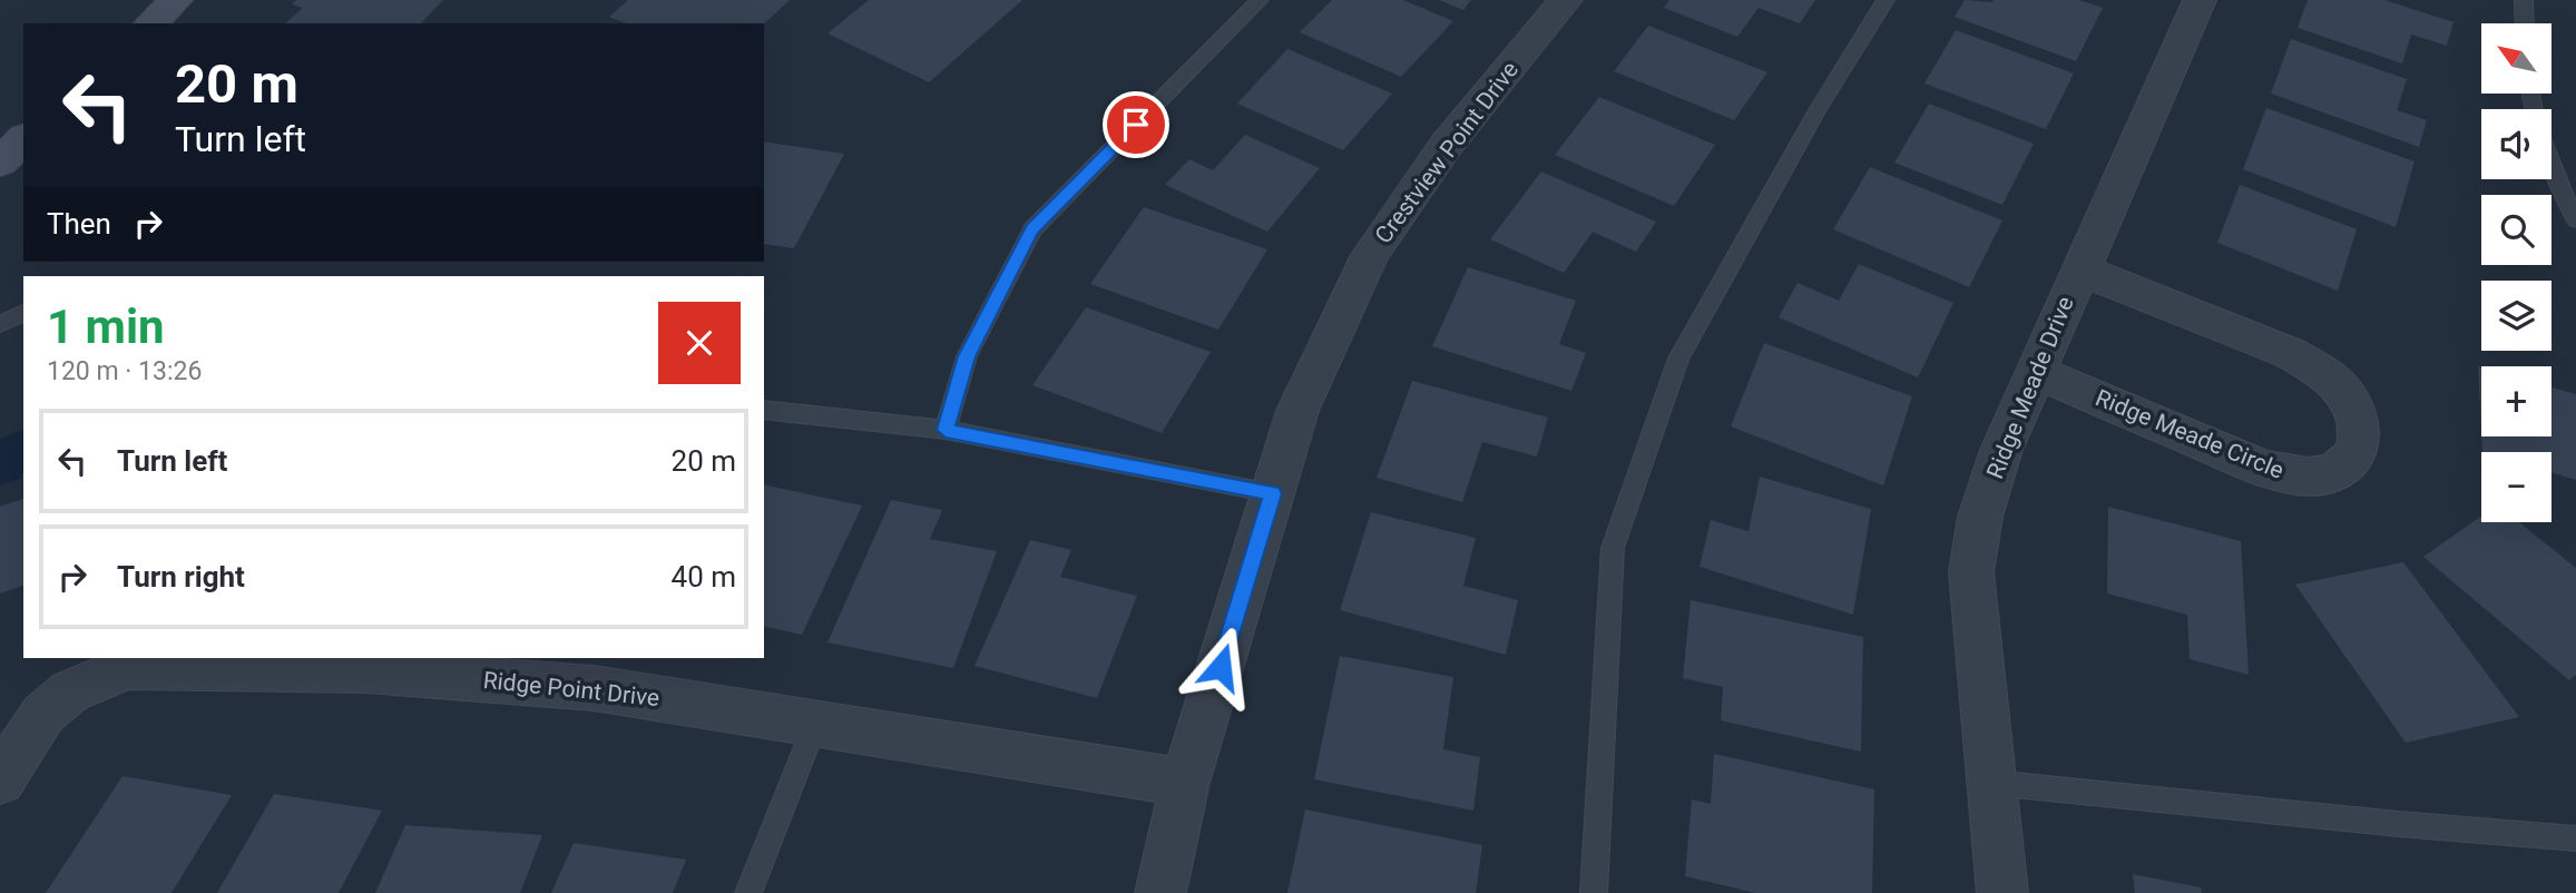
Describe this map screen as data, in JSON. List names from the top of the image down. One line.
{"streets":{"street":["Crestview Point Drive","Ridge Meade Drive","Ridge Meade Circle","Ridge Point Drive"]},"crossings":[["Crestview Point Drive","Ridge Point Drive"],["Ridge Meade Drive","Ridge Meade Circle"]],"north":"top left","page":{"map_buttons":["+","−"],"turn":["20 m","Turn left"],"then":"Then","heading":["1 min","120 m · 13:26"],"list":[{"name":"Turn left","value":"20 m"},{"name":"Turn right","value":"40 m"}]}}
